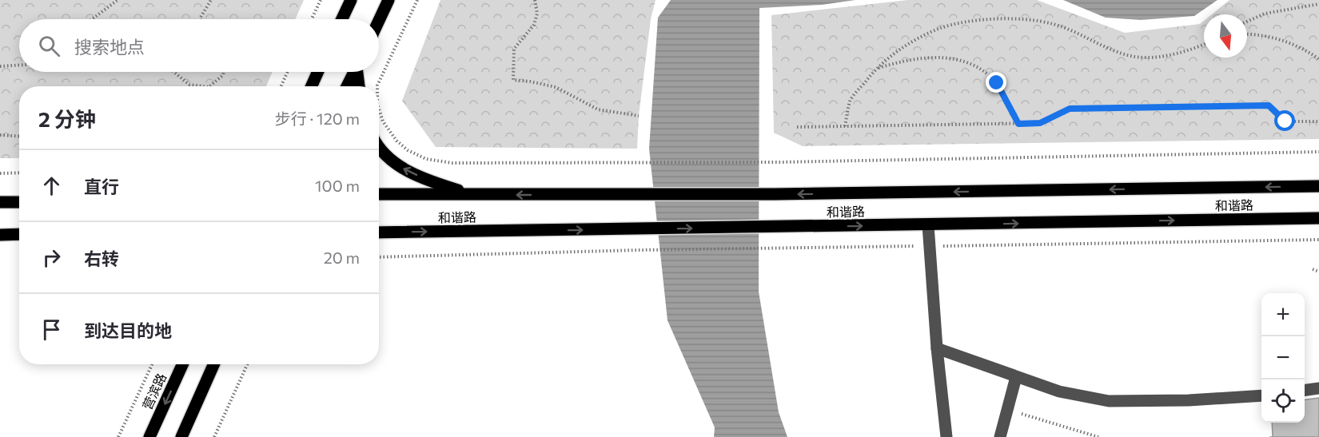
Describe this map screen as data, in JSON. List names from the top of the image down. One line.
{"streets":{"main road":["和谐路","营滨路"]},"north":"bottom","page":{"search":"搜索地点","heading":["2 分钟","步行 · 120 m"],"list":[["直行","100 m"],["右转","20 m"],"到达目的地"],"map_buttons":["+","−"]}}
